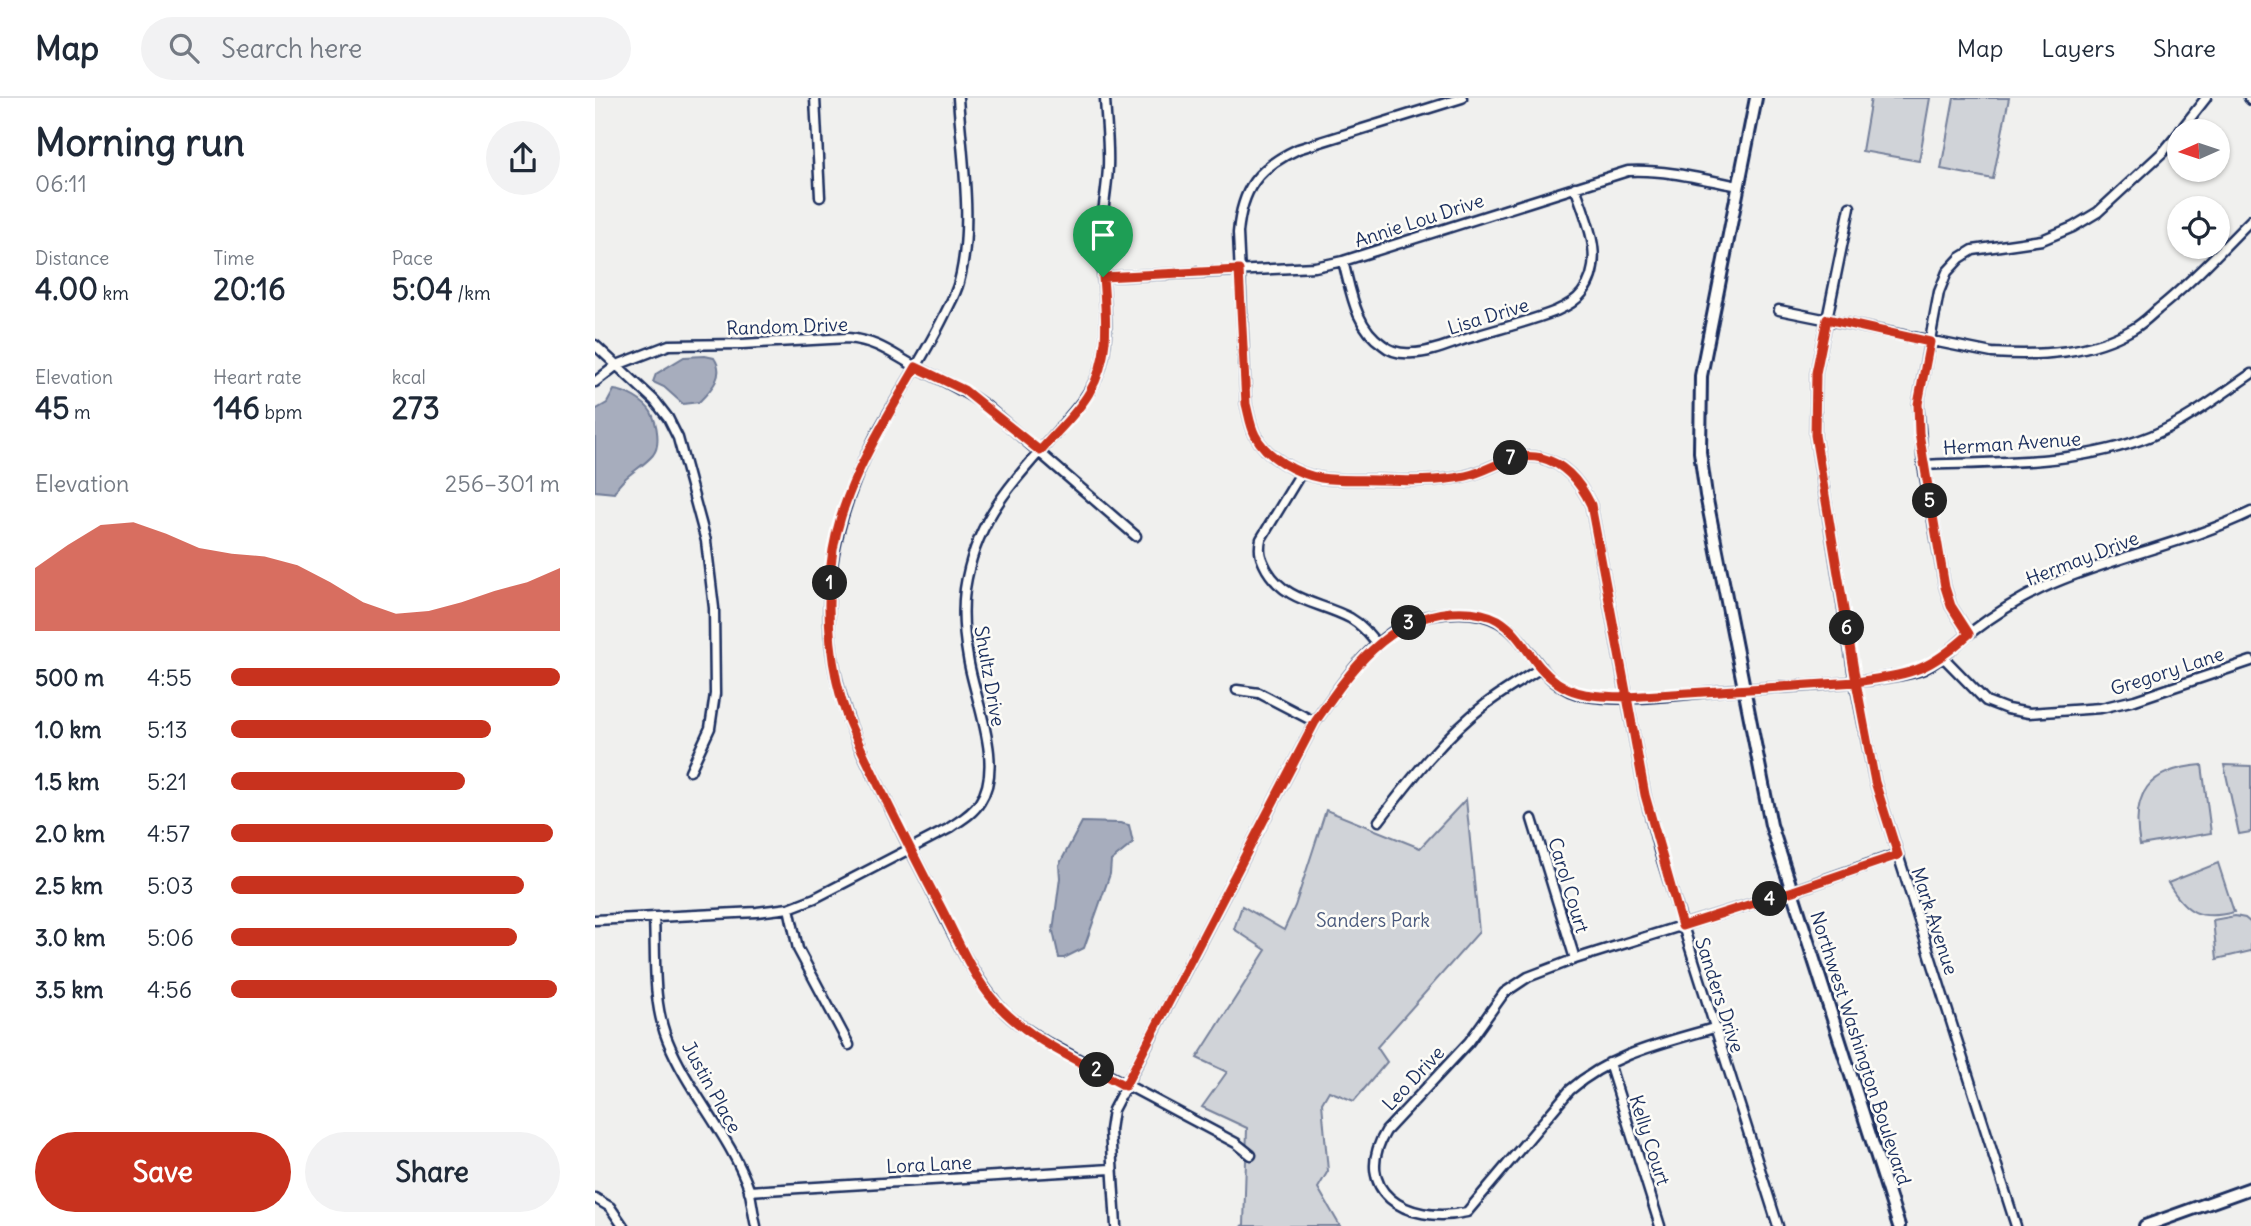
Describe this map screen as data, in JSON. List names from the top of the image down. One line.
{"streets":{"main road":["Northwest Washington Boulevard"],"street":["Annie Lou Drive","Lisa Drive","Random Drive","Herman Avenue","Hermay Drive","Gregory Lane","Shultz Drive","Carol Court","Mark Avenue","Sanders Drive","Leo Drive","Justin Place","Kelly Court","Lora Lane"]},"crossings":[["Annie Lou Drive","Lisa Drive"],["Annie Lou Drive","Shultz Drive"],["Annie Lou Drive","Sanders Drive"],["Annie Lou Drive","Northwest Washington Boulevard"],["Random Drive","Shultz Drive"],["Hermay Drive","Gregory Lane"],["Hermay Drive","Mark Avenue"],["Hermay Drive","Sanders Drive"],["Hermay Drive","Northwest Washington Boulevard"],["Hermay Drive","Lora Lane"],["Shultz Drive","Justin Place"],["Carol Court","Leo Drive"],["Mark Avenue","Leo Drive"],["Sanders Drive","Leo Drive"],["Northwest Washington Boulevard","Leo Drive"],["Justin Place","Lora Lane"]],"parks":["Sanders Park"],"north":"left","page":{"header":"Map","search":"Search here","nav":["Map","Layers","Share"],"heading":["Morning run","06:11"],"stats":[["Distance","4.00 km"],["Time","20:16"],["Pace","5:04 /km"],["Elevation","45 m"],["Heart rate","146 bpm"],["kcal","273"]],"pins":["7","5","1","3","6","4","2"],"chart":["Elevation","256–301 m"],"list":[{"name":"500 m","note":"4:55"},{"name":"1.0 km","note":"5:13"},{"name":"1.5 km","note":"5:21"},{"name":"2.0 km","note":"4:57"},{"name":"2.5 km","note":"5:03"},{"name":"3.0 km","note":"5:06"},{"name":"3.5 km","note":"4:56"}],"buttons":["Save","Share"]}}
